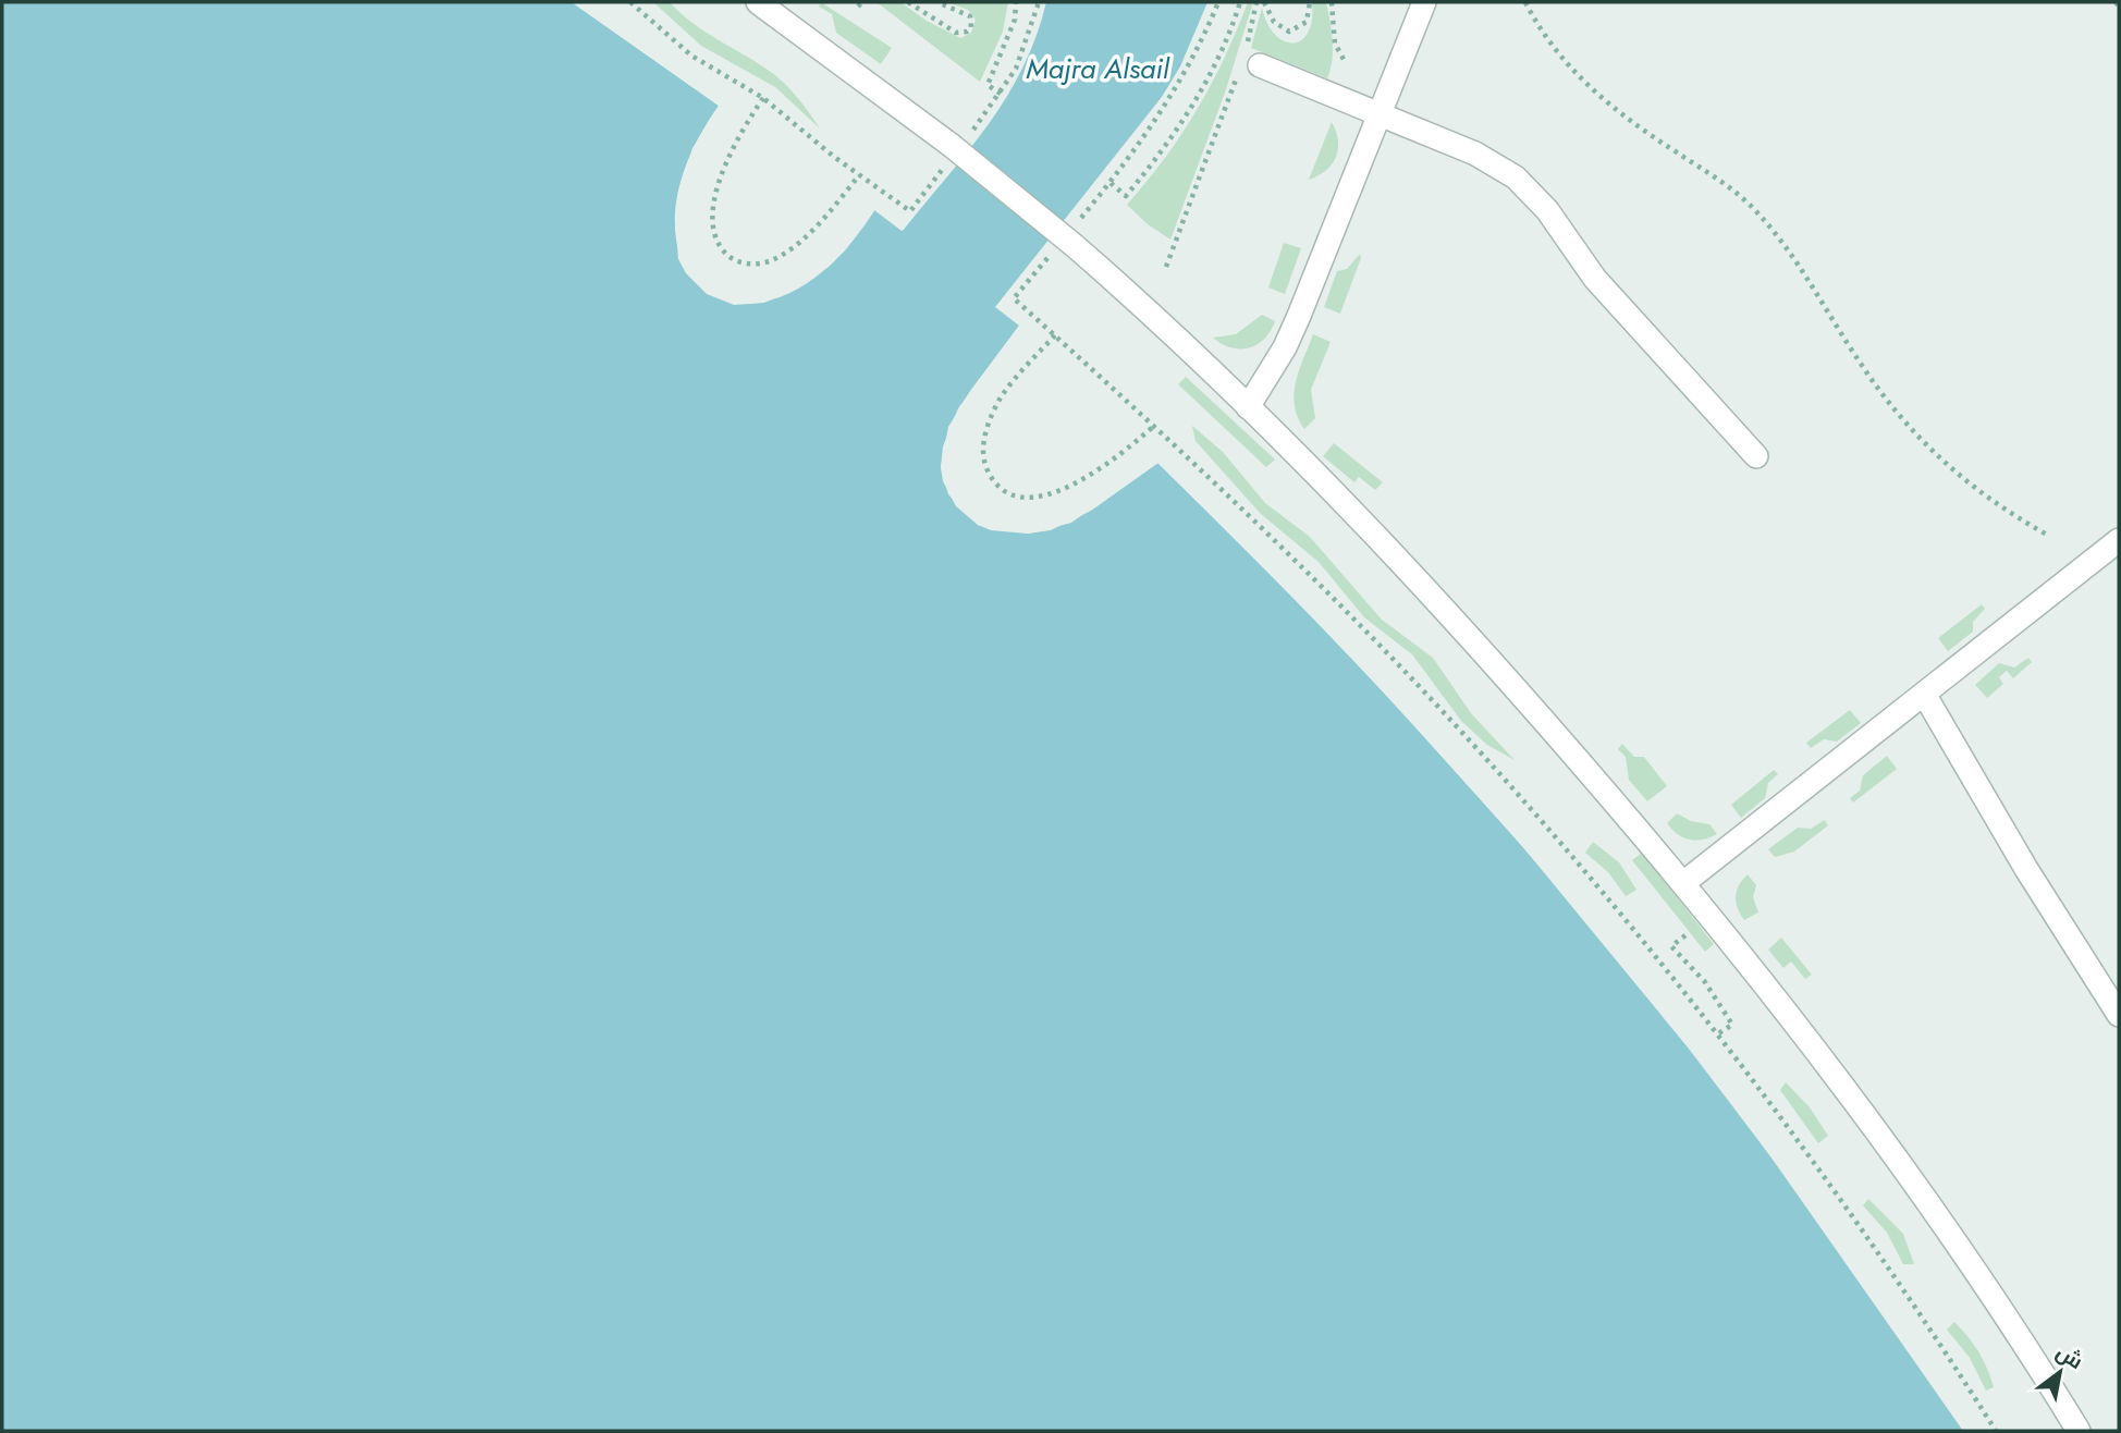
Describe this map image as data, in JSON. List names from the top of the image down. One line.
{"water":["Majra Alsail"],"north":"top right"}
